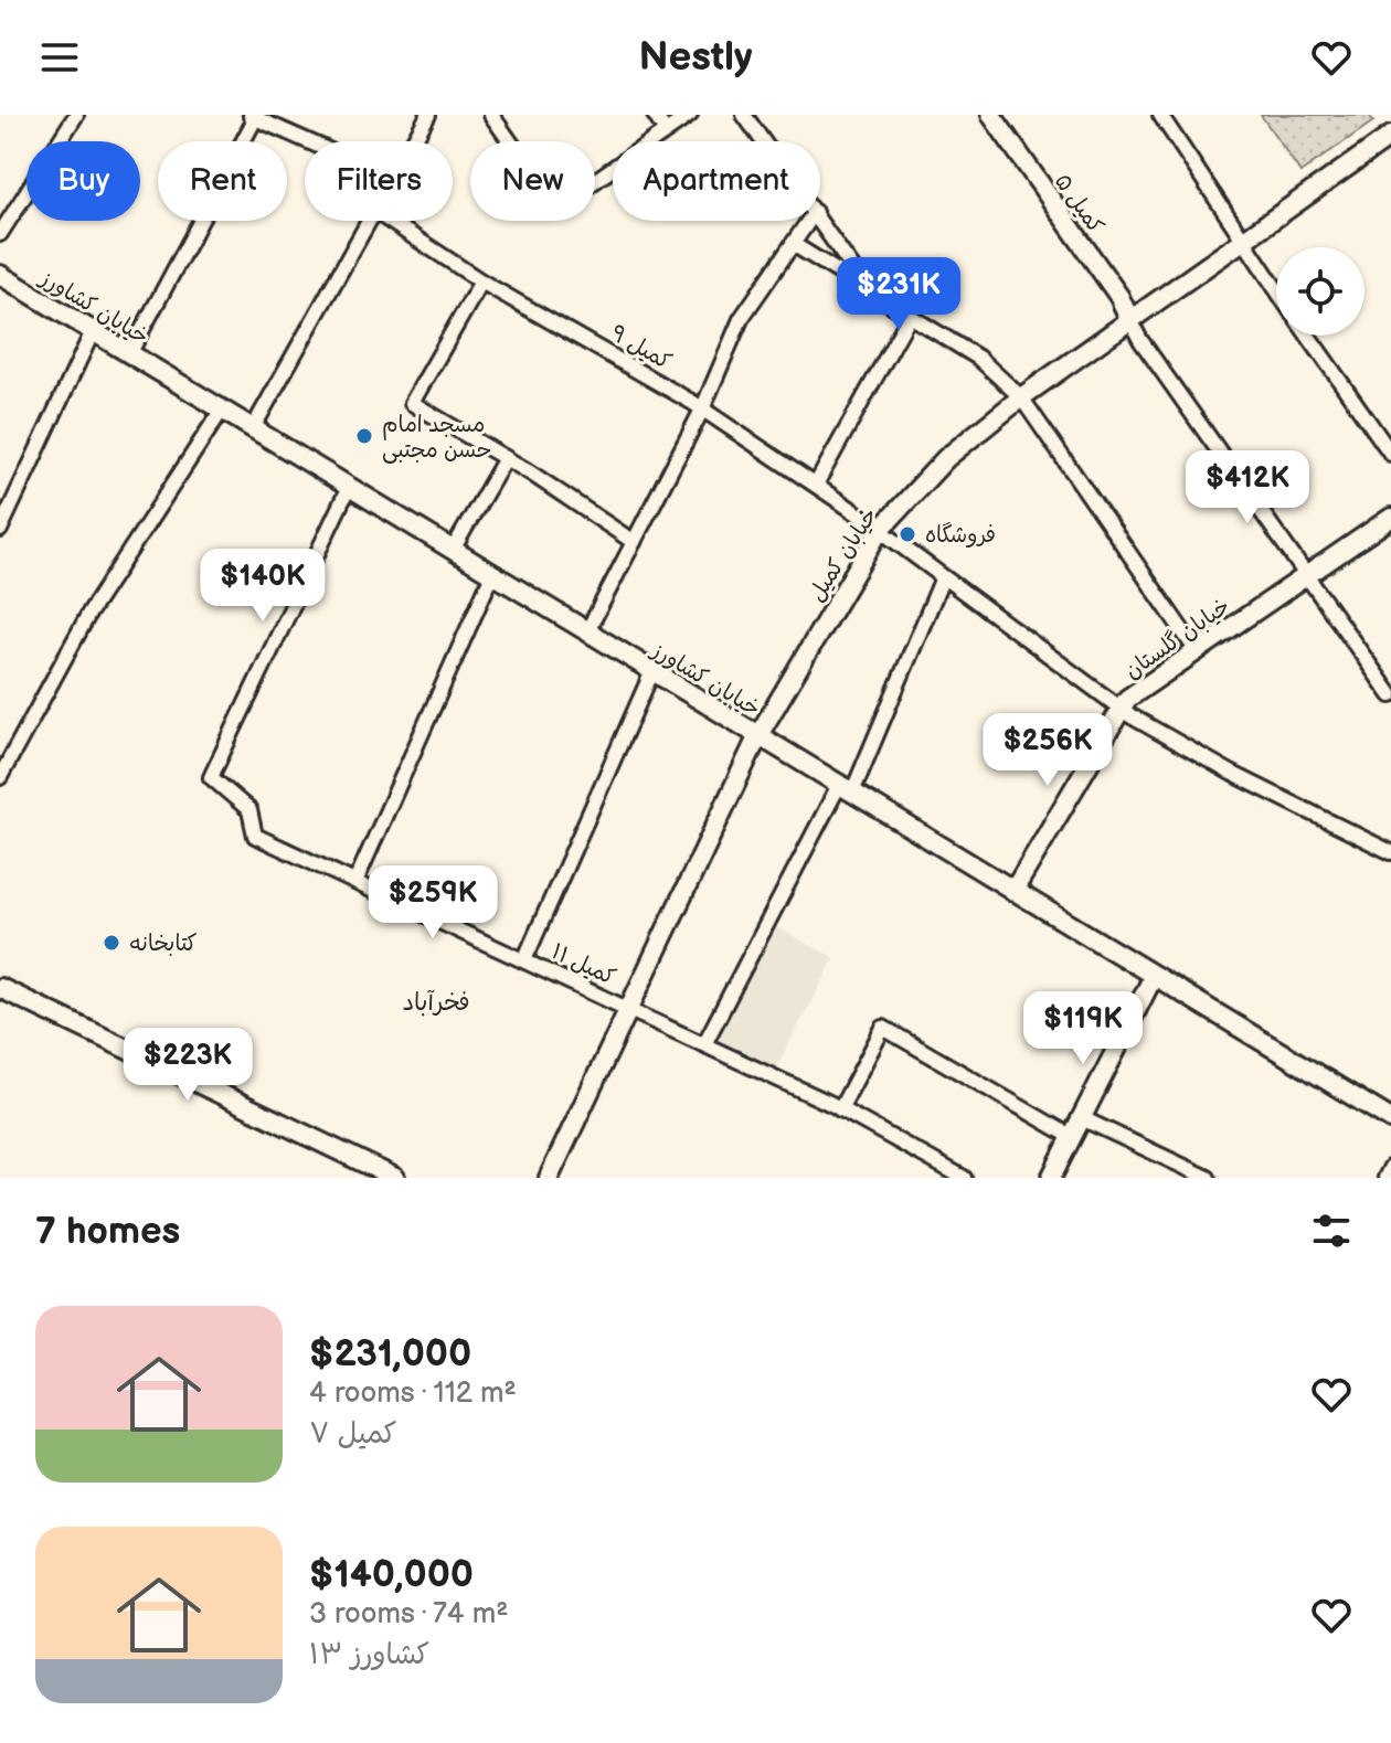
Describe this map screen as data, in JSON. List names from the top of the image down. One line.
{"streets":{"street":["کمیل ۵","خیابان کشاورز","کمیل ۹","خیابان کمیل","خیابان گلستان","کمیل ۱۱"]},"crossings":[["کمیل ۵","خیابان کمیل"],["خیابان کشاورز","خیابان کمیل"],["خیابان کشاورز","خیابان گلستان"],["خیابان کشاورز","کمیل ۱۱"],["کمیل ۹","خیابان کمیل"],["کمیل ۹","خیابان گلستان"],["خیابان کمیل","کمیل ۱۱"]],"districts":["فخرآباد"],"places":["مسجد امام حسن مجتبی","فروشگاه","کتابخانه"],"page":{"header":"Nestly","chip":["Buy","Rent","Filters","New","Apartment"],"price":["$231K","$412K","$140K","$256K","$259K","$119K","$223K"],"heading":"7 homes","list":[{"name":"$231,000","note":"4 rooms · 112 m² · کمیل ۷"},{"name":"$140,000","note":"3 rooms · 74 m² · کشاورز ۱۳"}]}}
